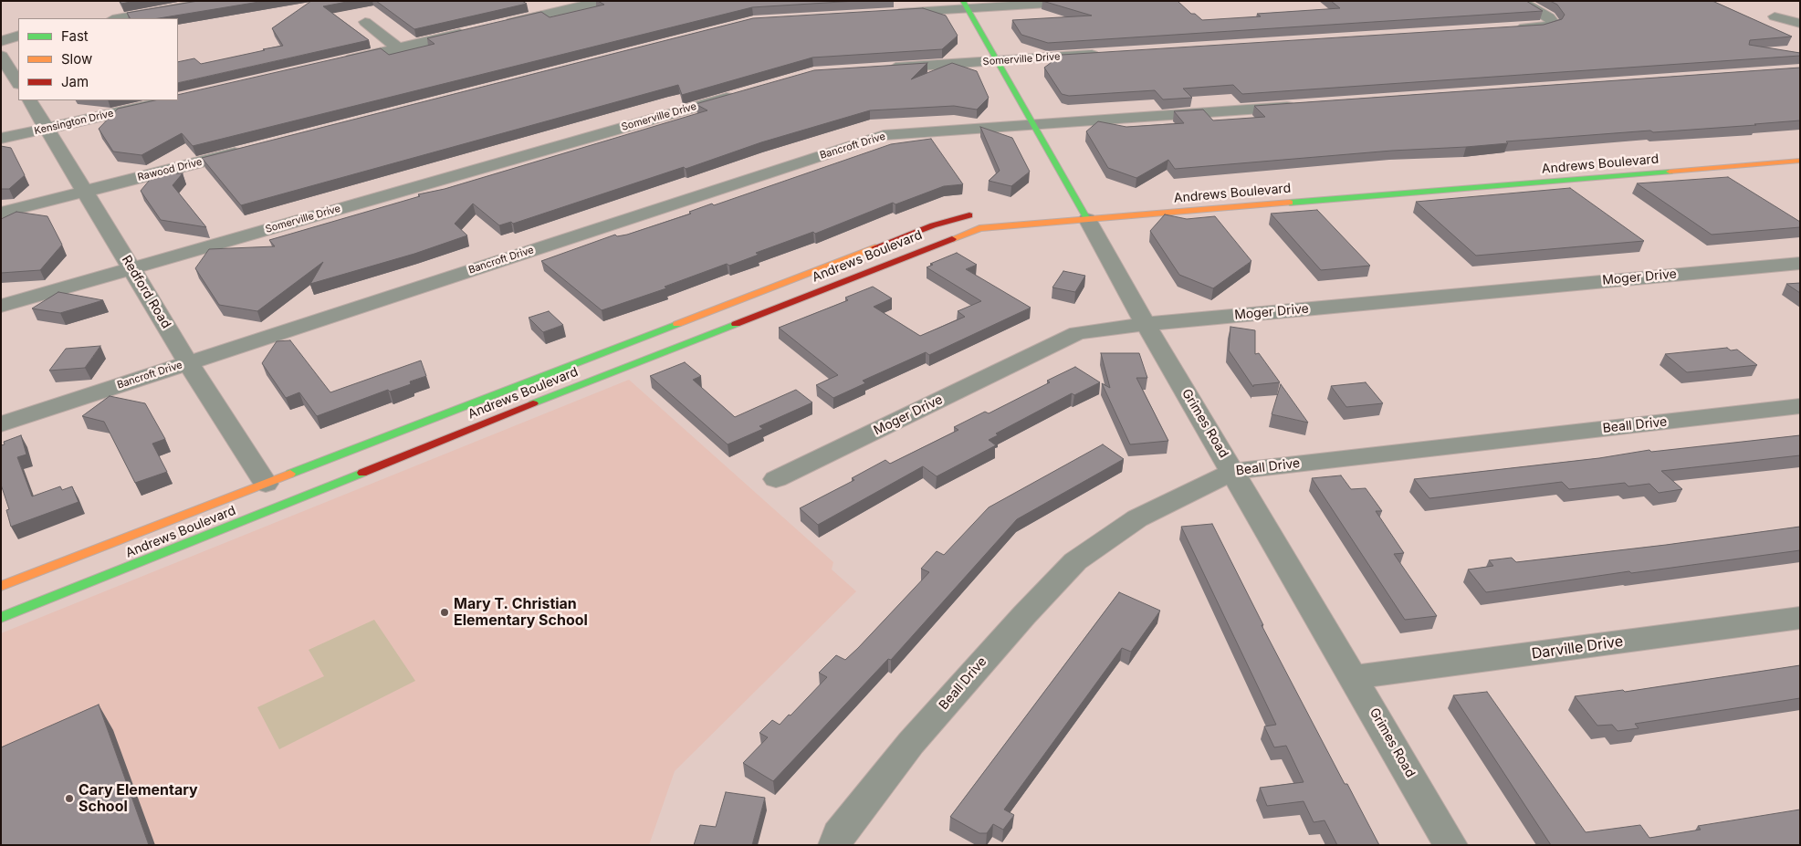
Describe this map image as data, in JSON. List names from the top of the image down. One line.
{"streets":{"street":["Somerville Drive","Kensington Drive","Bancroft Drive","Andrews Boulevard","Rawood Drive","Moger Drive","Redford Road","Grimes Road","Beall Drive","Darville Drive"]},"crossings":[["Somerville Drive","Redford Road"],["Somerville Drive","Grimes Road"],["Kensington Drive","Redford Road"],["Bancroft Drive","Redford Road"],["Bancroft Drive","Grimes Road"],["Andrews Boulevard","Redford Road"],["Andrews Boulevard","Grimes Road"],["Rawood Drive","Redford Road"],["Moger Drive","Grimes Road"],["Grimes Road","Beall Drive"],["Grimes Road","Darville Drive"]],"places":["Mary T. Christian Elementary School","Cary Elementary School"],"legend":["Fast","Slow","Jam"]}
